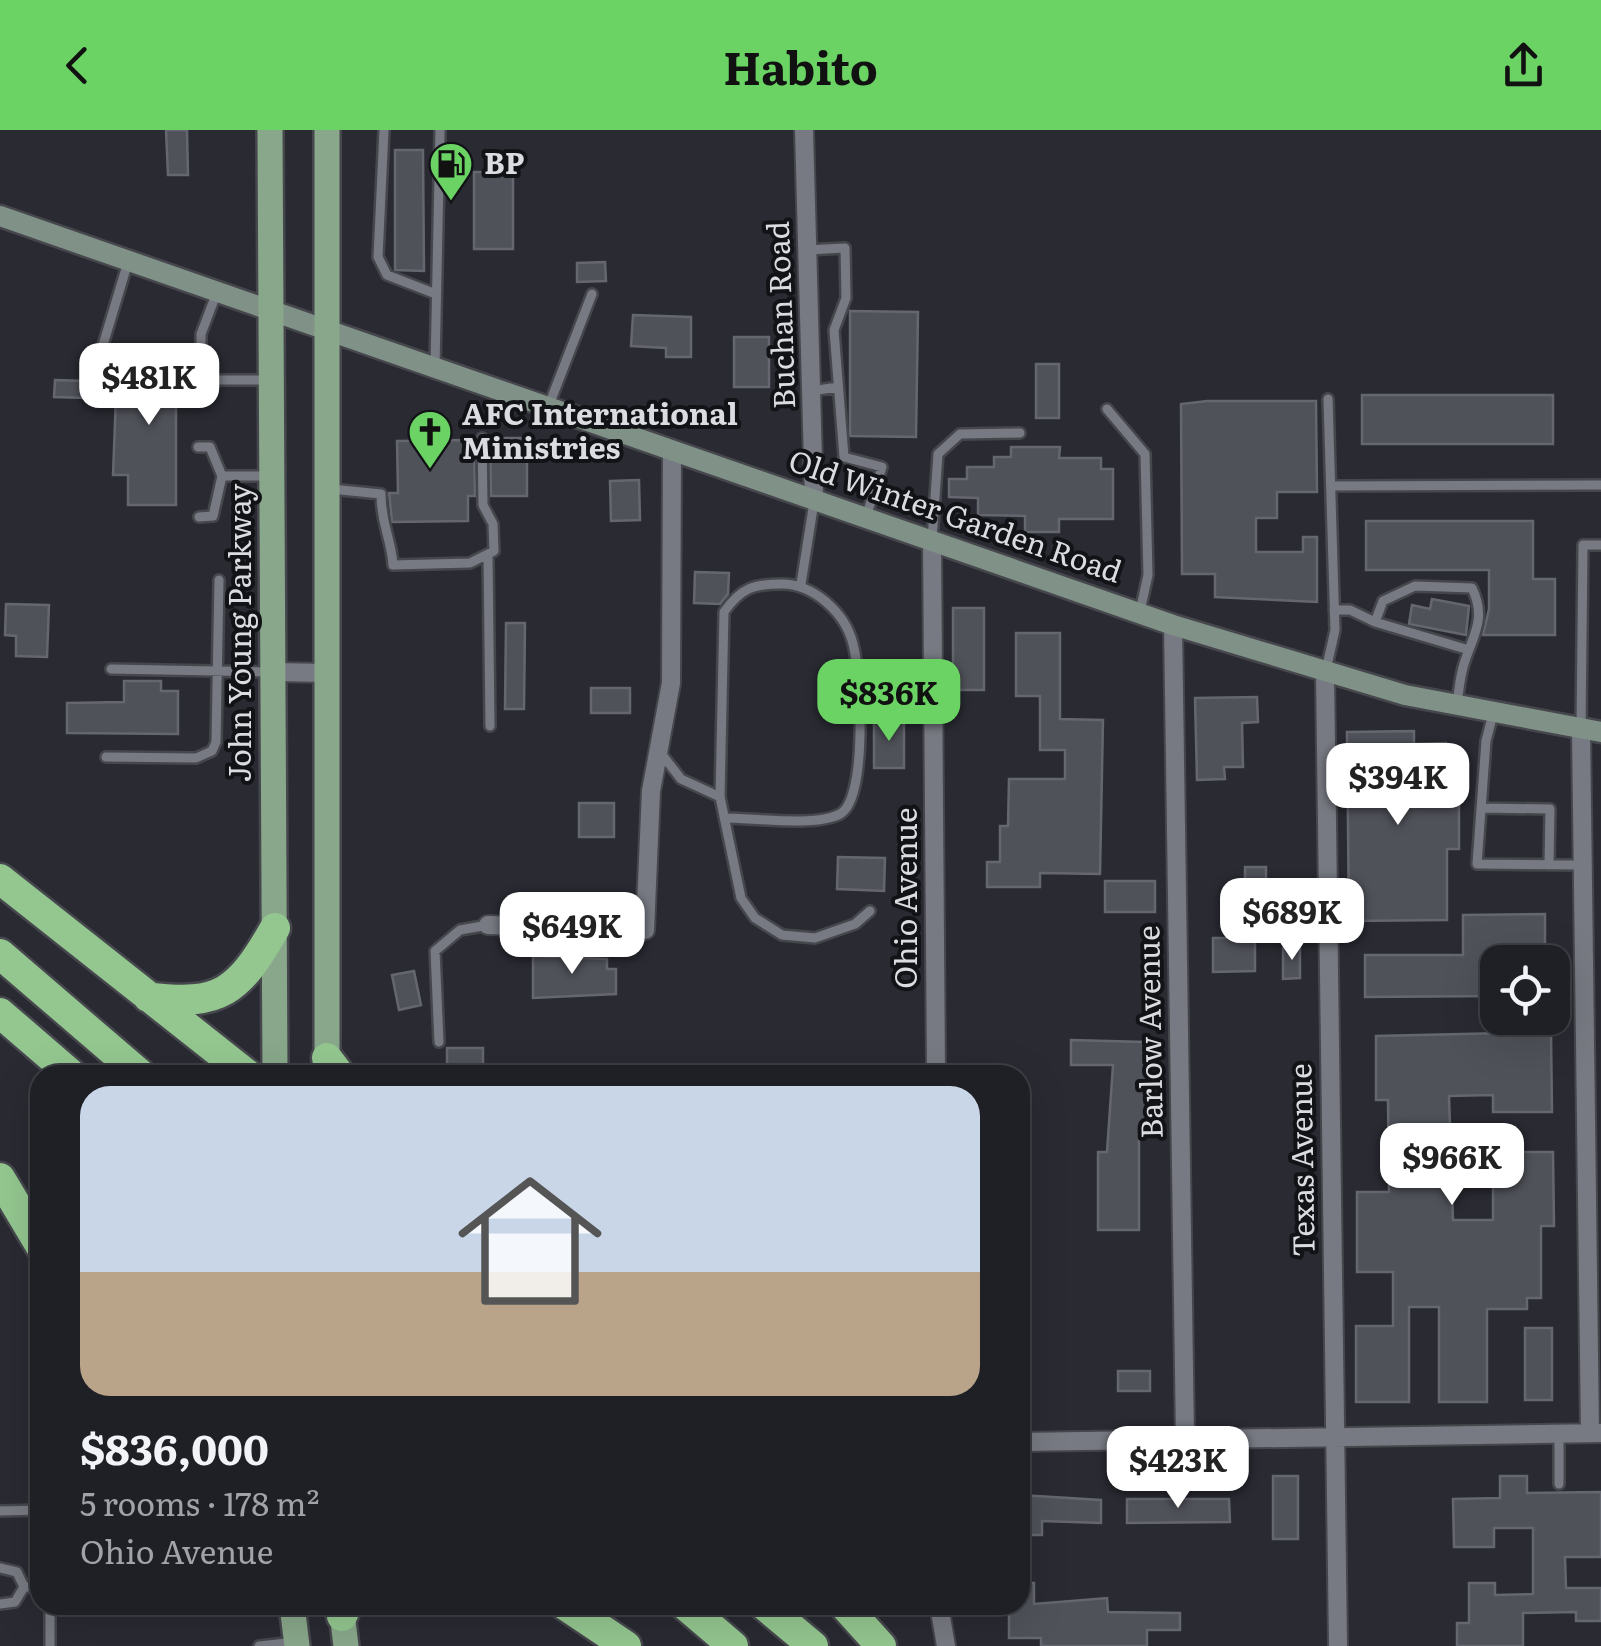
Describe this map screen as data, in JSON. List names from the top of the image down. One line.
{"streets":{"main road":["Old Winter Garden Road","John Young Parkway"],"street":["Buchan Road","Ohio Avenue","Barlow Avenue","Texas Avenue"]},"crossings":[["Buchan Road","Old Winter Garden Road"],["Old Winter Garden Road","John Young Parkway"],["Old Winter Garden Road","Ohio Avenue"],["Old Winter Garden Road","Barlow Avenue"],["Old Winter Garden Road","Texas Avenue"]],"places":{"fuel station":["BP"],"church":["AFC International Ministries"]},"page":{"header":"Habito","price":["$481K","$836K","$394K","$689K","$649K","$966K","$423K"],"list":[{"name":"$836,000","note":"5 rooms · 178 m² · Ohio Avenue"}]}}
